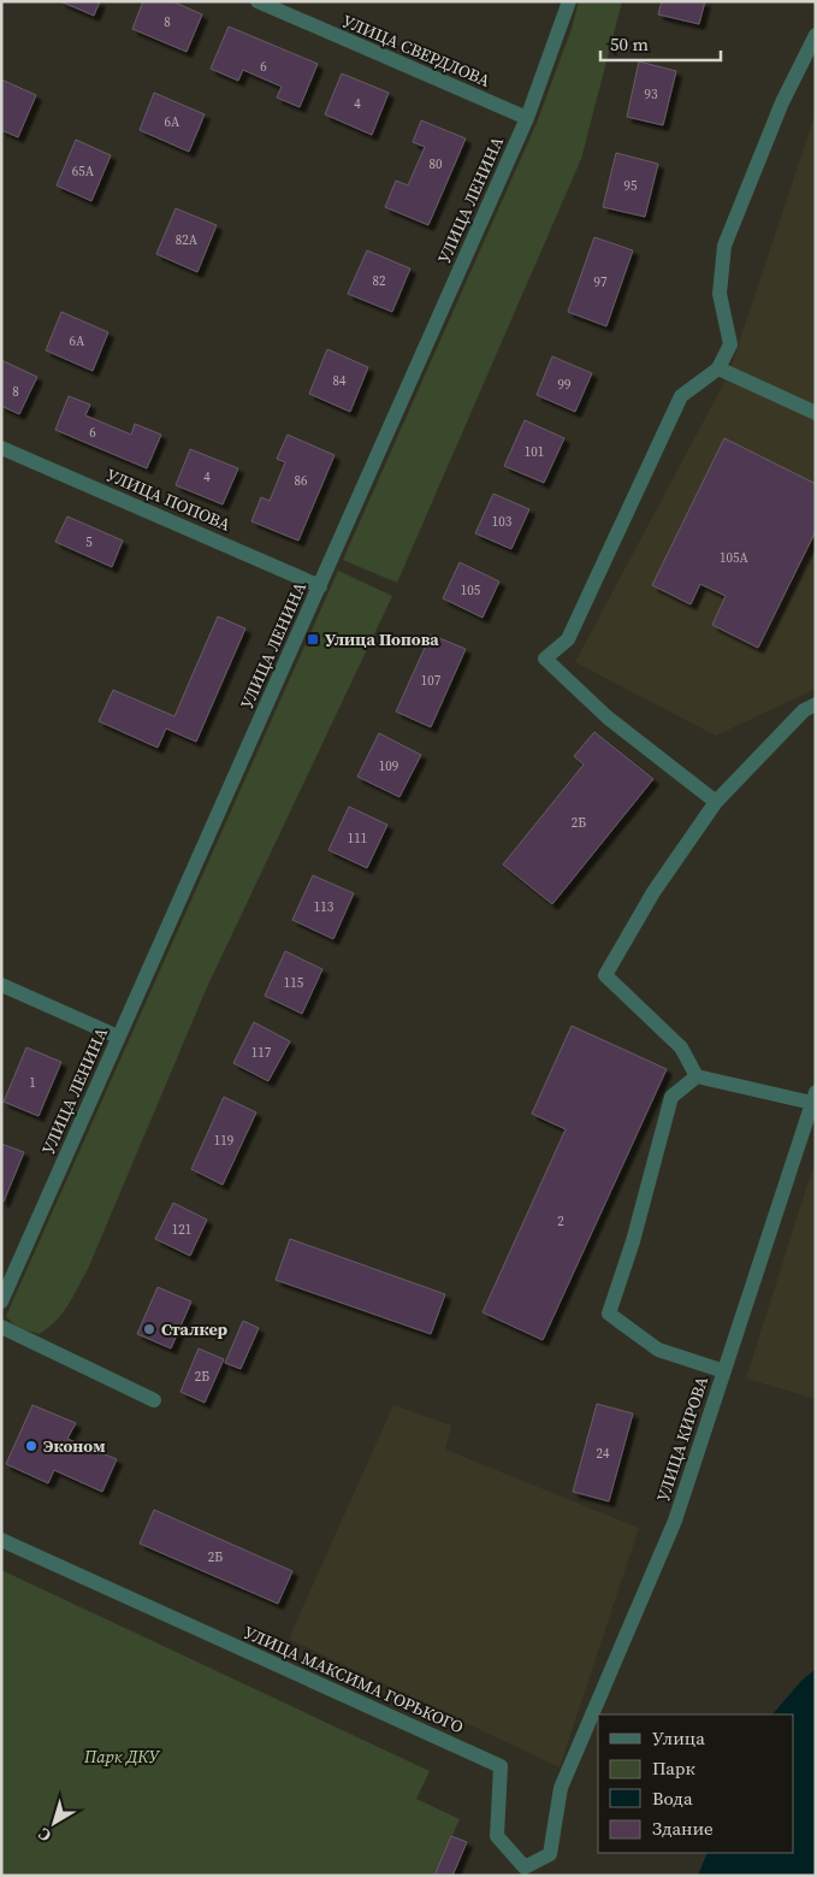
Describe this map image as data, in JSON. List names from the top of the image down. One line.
{"streets":{"street":["УЛИЦА СВЕРДЛОВА","УЛИЦА ЛЕНИНА","УЛИЦА ПОПОВА","УЛИЦА КИРОВА","УЛИЦА МАКСИМА ГОРЬКОГО"]},"crossings":[["УЛИЦА СВЕРДЛОВА","УЛИЦА ЛЕНИНА"],["УЛИЦА ЛЕНИНА","УЛИЦА ПОПОВА"],["УЛИЦА КИРОВА","УЛИЦА МАКСИМА ГОРЬКОГО"]],"parks":["Парк ДКУ"],"places":{"transit":["Улица Попова"],"other":["Сталкер","Эконом"]},"house_numbers":["8","6","93","4","6А","80","65А","95","82А","82","97","6А","84","99","8","6","101","4","86","103","5","105А","105","107","109","2Б","111","113","115","117","1","119","2","121","2Б","24","2Б"],"legend":["Улица","Парк","Вода","Здание"],"scale_bar":"50 m","north":"bottom left"}
